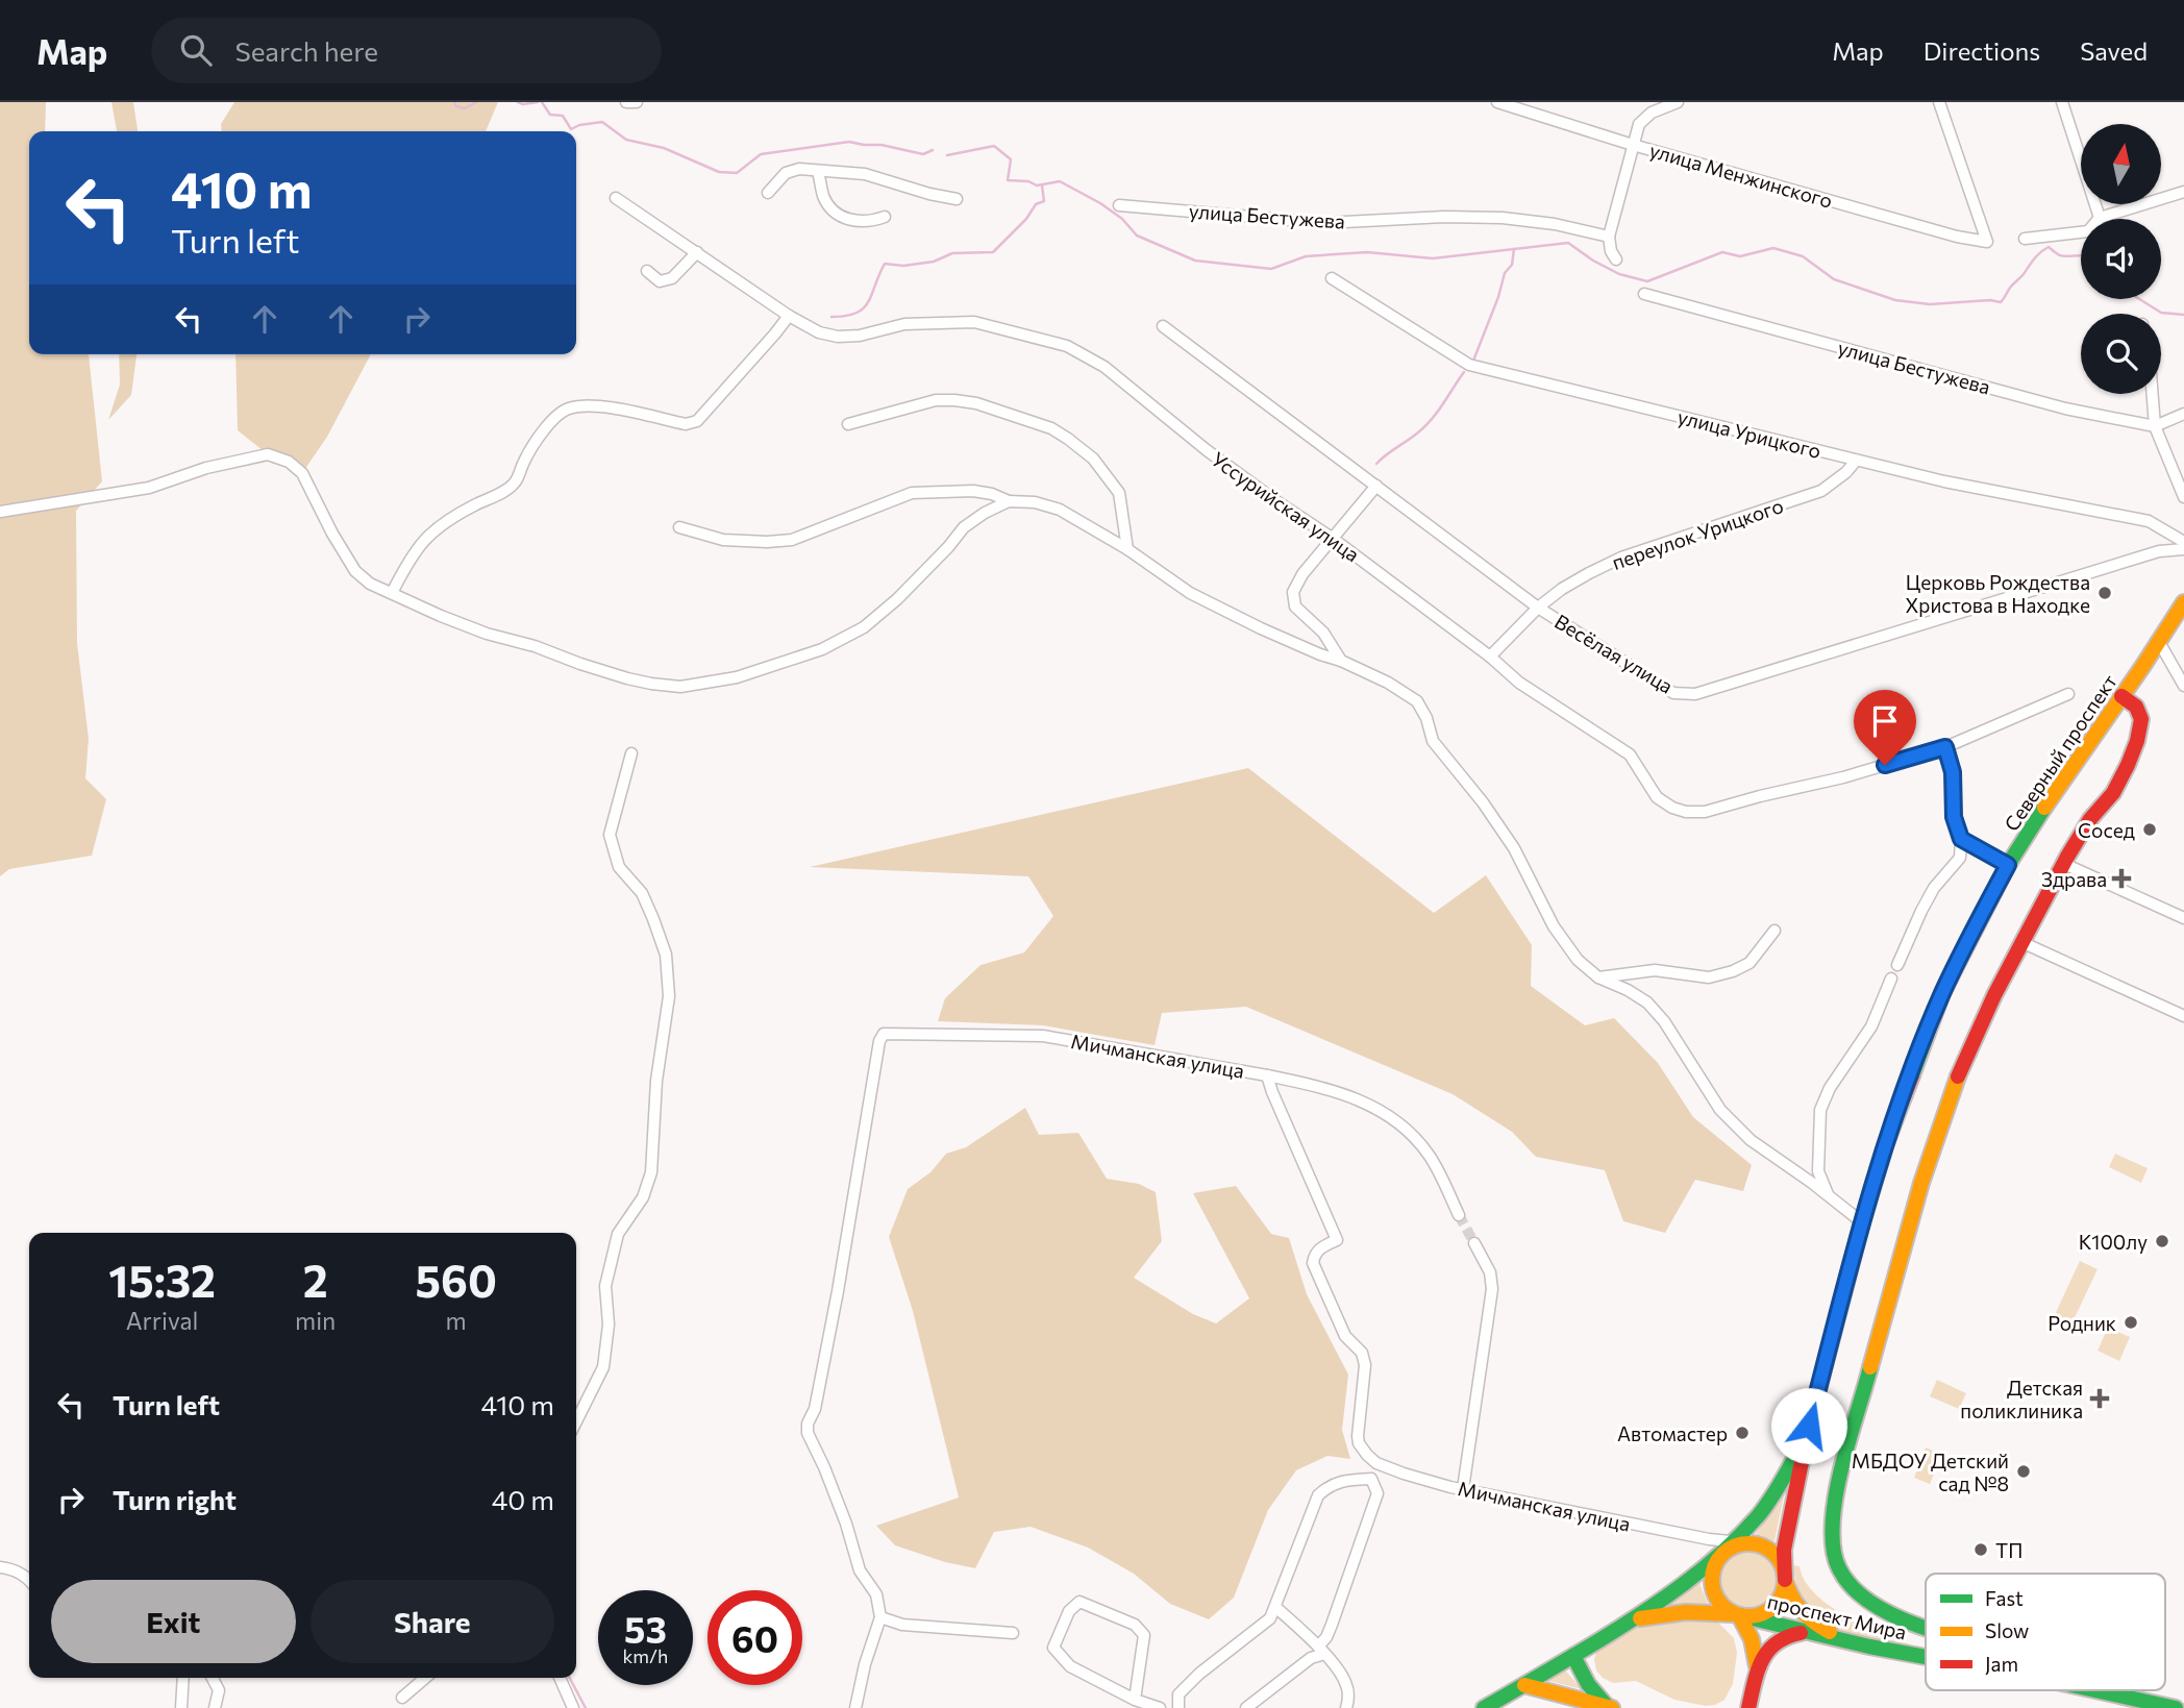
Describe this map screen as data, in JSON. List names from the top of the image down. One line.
{"streets":{"main road":["Северный проспект","проспект Мира"],"street":["улица Менжинского","улица Бестужева","улица Урицкого","Уссурийская улица","переулок Урицкого","Весёлая улица","Мичманская улица"]},"crossings":[["улица Урицкого","переулок Урицкого"],["Уссурийская улица","переулок Урицкого"],["переулок Урицкого","Весёлая улица"],["Мичманская улица","проспект Мира"]],"places":{"other":["Церковь Рождества Христова в Находке","Сосед","К100лу","Родник","Автомастер","МБДОУ Детский сад №8","ТП"],"health":["Здрава","Детская поликлиника"]},"legend":["Fast","Slow","Jam"],"north":"top","page":{"header":"Map","search":"Search here","nav":["Map","Directions","Saved"],"turn":["410 m","Turn left"],"eta":["15:32","Arrival","2","min","560","m"],"list":[{"name":"Turn left","value":"410 m"},{"name":"Turn right","value":"40 m"}],"buttons":["Exit","Share"],"speed":"53 km/h","limit":"60"}}
